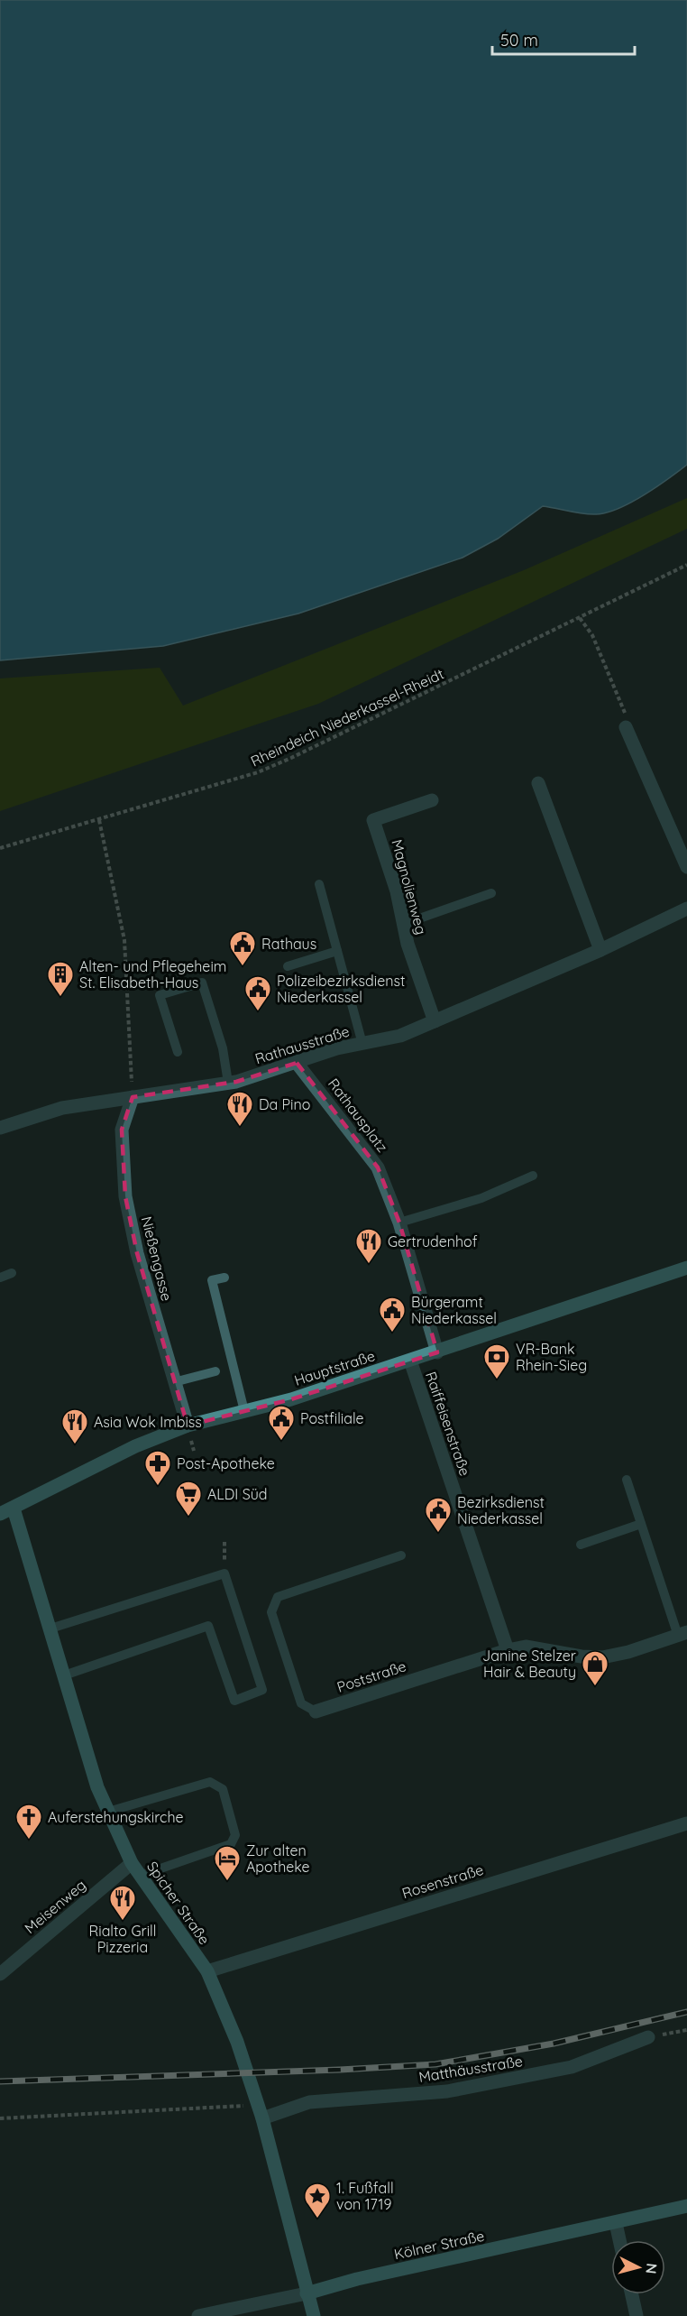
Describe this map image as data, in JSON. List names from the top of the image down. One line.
{"streets":{"street":["Magnolienweg","Rathausstraße","Rathausplatz","Nießengasse","Hauptstraße","Raiffeisenstraße","Poststraße","Rosenstraße","Spicher Straße","Meisenweg","Matthäusstraße","Kölner Straße"],"path":["Rheindeich Niederkassel-Rheidt"]},"crossings":[["Magnolienweg","Rathausstraße"],["Rathausstraße","Rathausplatz"],["Rathausstraße","Nießengasse"],["Rathausplatz","Hauptstraße"],["Nießengasse","Hauptstraße"],["Hauptstraße","Raiffeisenstraße"],["Hauptstraße","Spicher Straße"],["Raiffeisenstraße","Poststraße"],["Rosenstraße","Spicher Straße"],["Spicher Straße","Meisenweg"],["Spicher Straße","Matthäusstraße"],["Spicher Straße","Kölner Straße"]],"places":{"public building":["Rathaus","Polizeibezirksdienst Niederkassel","Bürgeramt Niederkassel","Postfiliale","Bezirksdienst Niederkassel"],"building":["Alten- und Pflegeheim St. Elisabeth-Haus"],"restaurant":["Da Pino","Gertrudenhof","Asia Wok Imbiss","Rialto Grill Pizzeria"],"bank":["VR-Bank Rhein-Sieg"],"pharmacy":["Post-Apotheke"],"supermarket":["ALDI Süd"],"shop":["Janine Stelzer Hair & Beauty"],"church":["Auferstehungskirche"],"hotel":["Zur alten Apotheke"],"place":["1. Fußfall von 1719"]},"scale_bar":"50 m","north":"right"}
